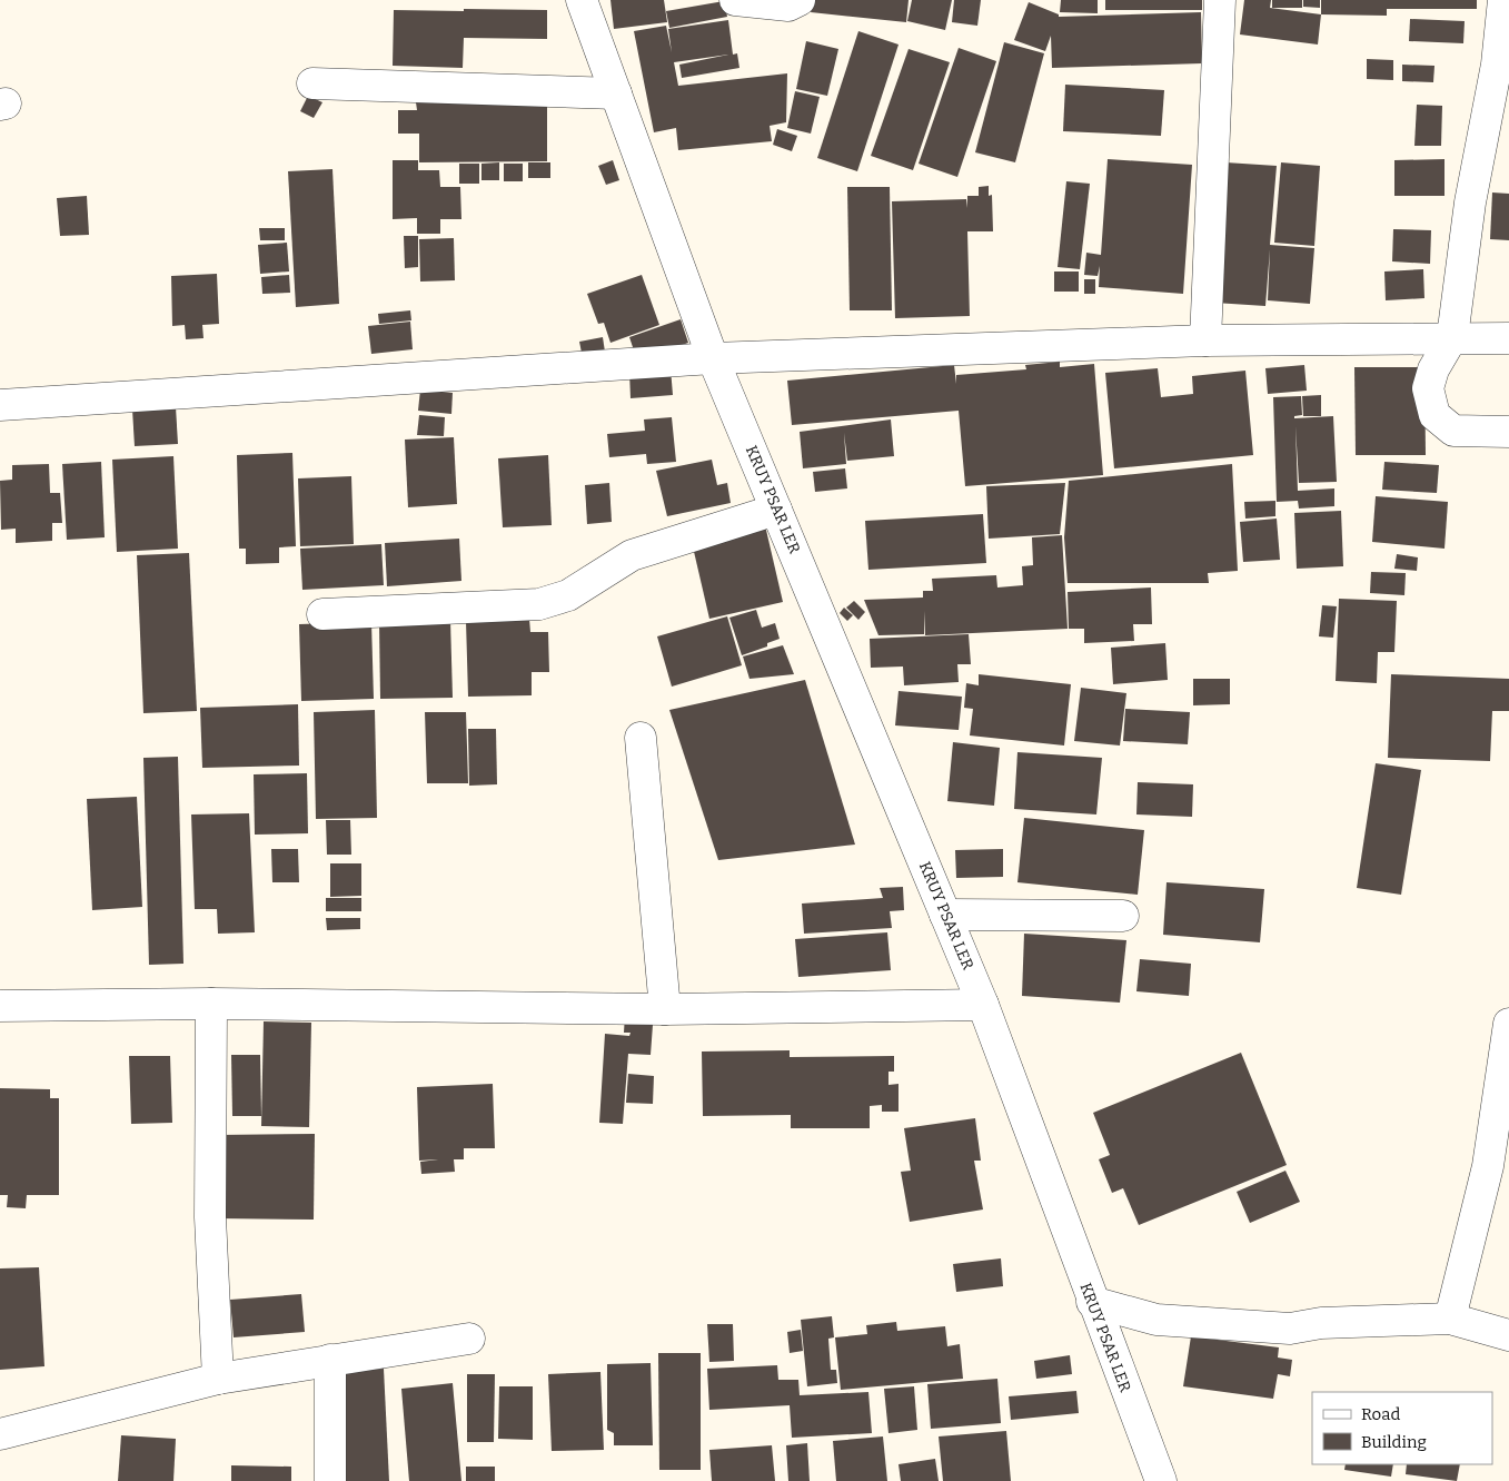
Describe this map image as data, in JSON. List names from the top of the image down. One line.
{"streets":{"street":["KRUY PSAR LER"]},"legend":["Road","Building"]}
